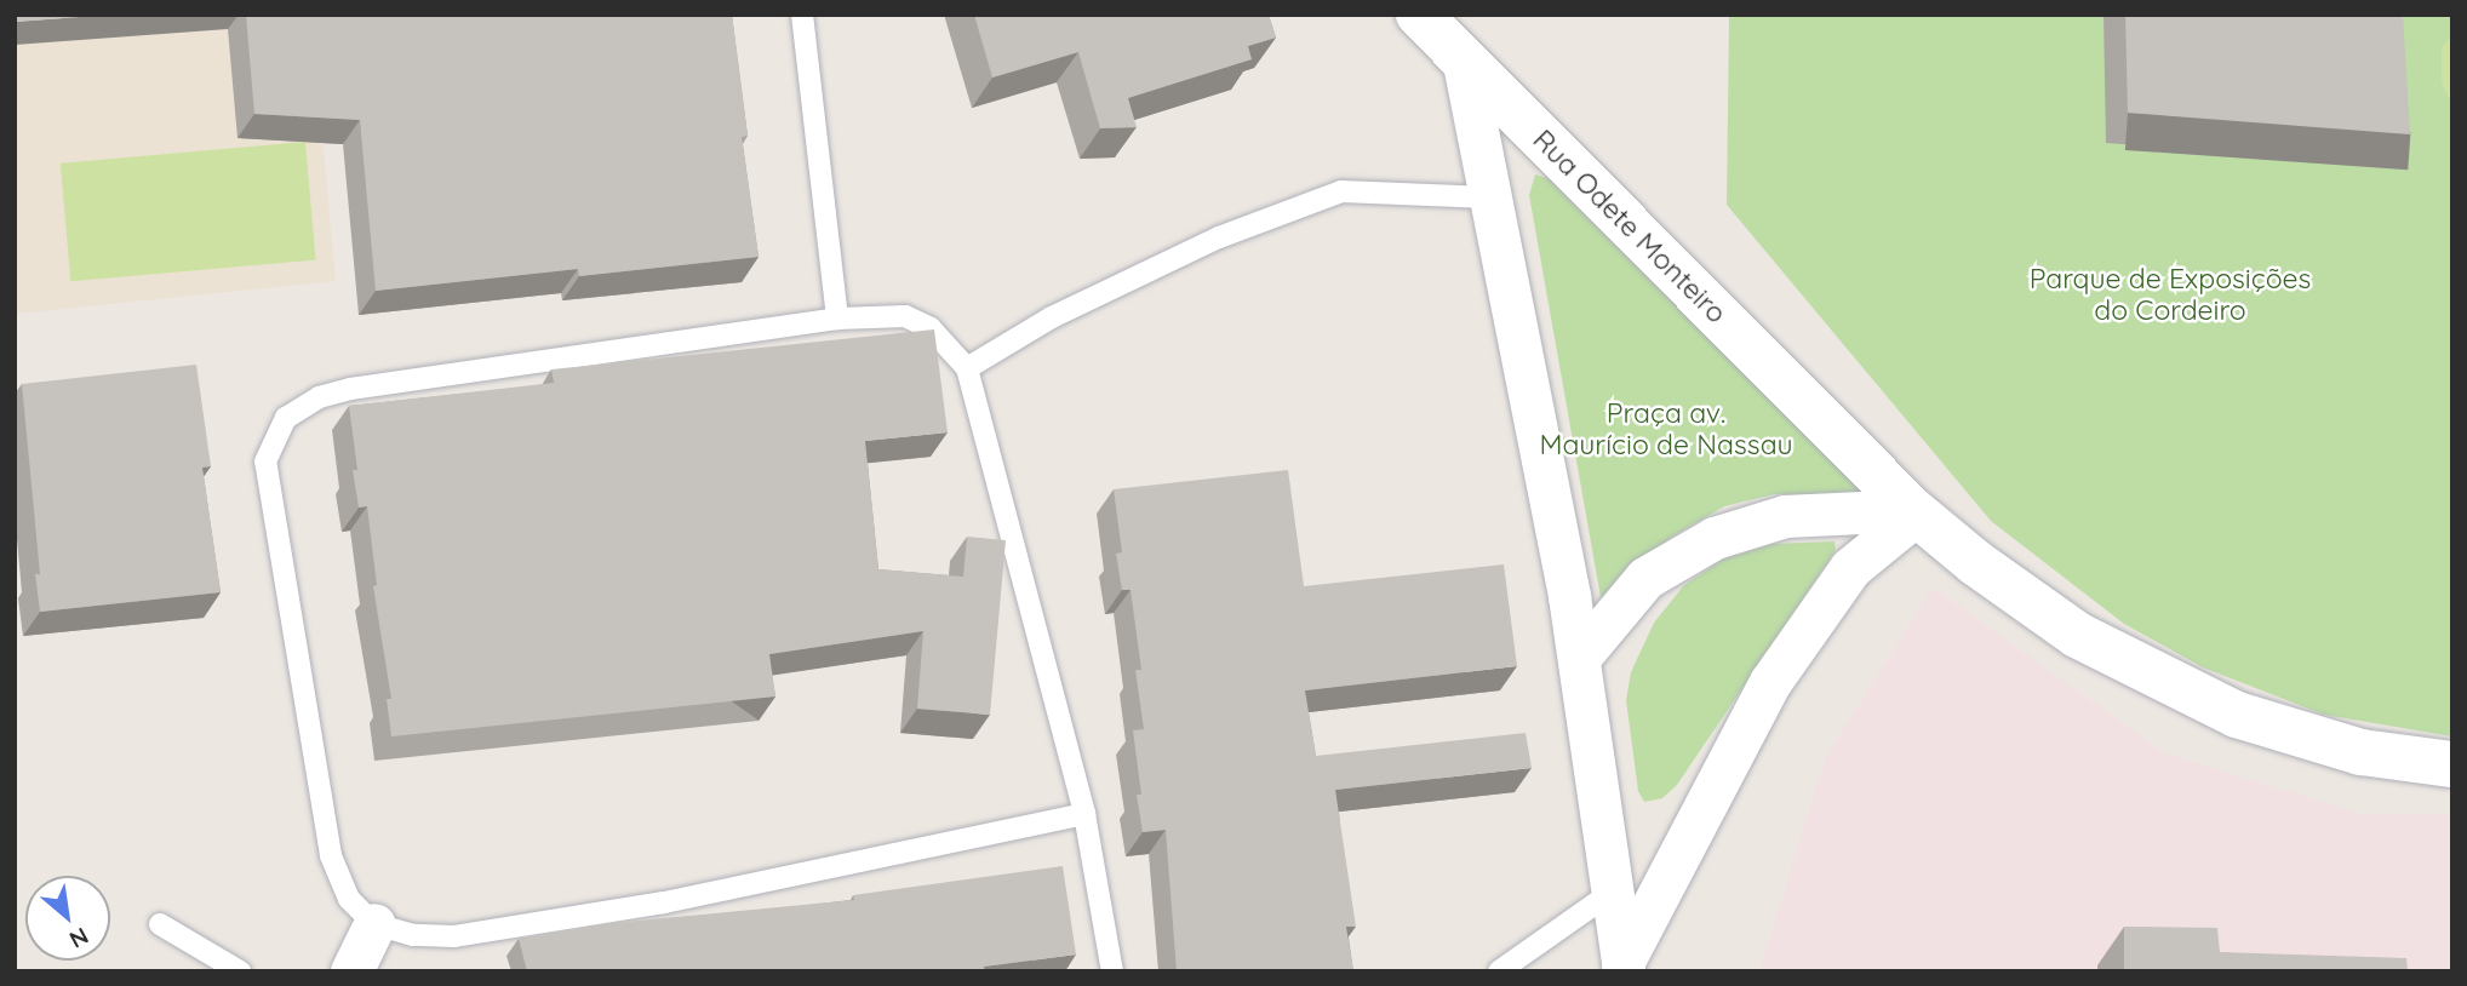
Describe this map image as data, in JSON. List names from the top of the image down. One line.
{"streets":{"main road":["Rua Odete Monteiro"]},"parks":["Parque de Exposições do Cordeiro","Praça av. Maurício de Nassau"],"north":"bottom right"}
